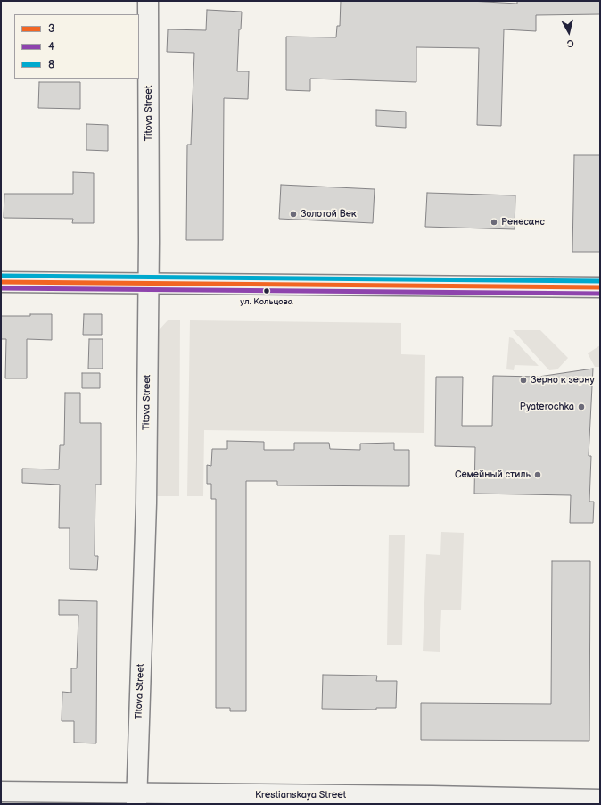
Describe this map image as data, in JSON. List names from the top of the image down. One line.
{"streets":{"street":["Titova Street","Krestianskaya Street"]},"crossings":[["Titova Street","Krestianskaya Street"]],"places":["Золотой Век","Ренесанс","ул. Кольцова","Зерно к зерну","Pyaterochka","Семейный стиль"],"lines":["transit line 8","transit line 3","transit line 4"],"legend":["3","4","8"],"north":"bottom"}
